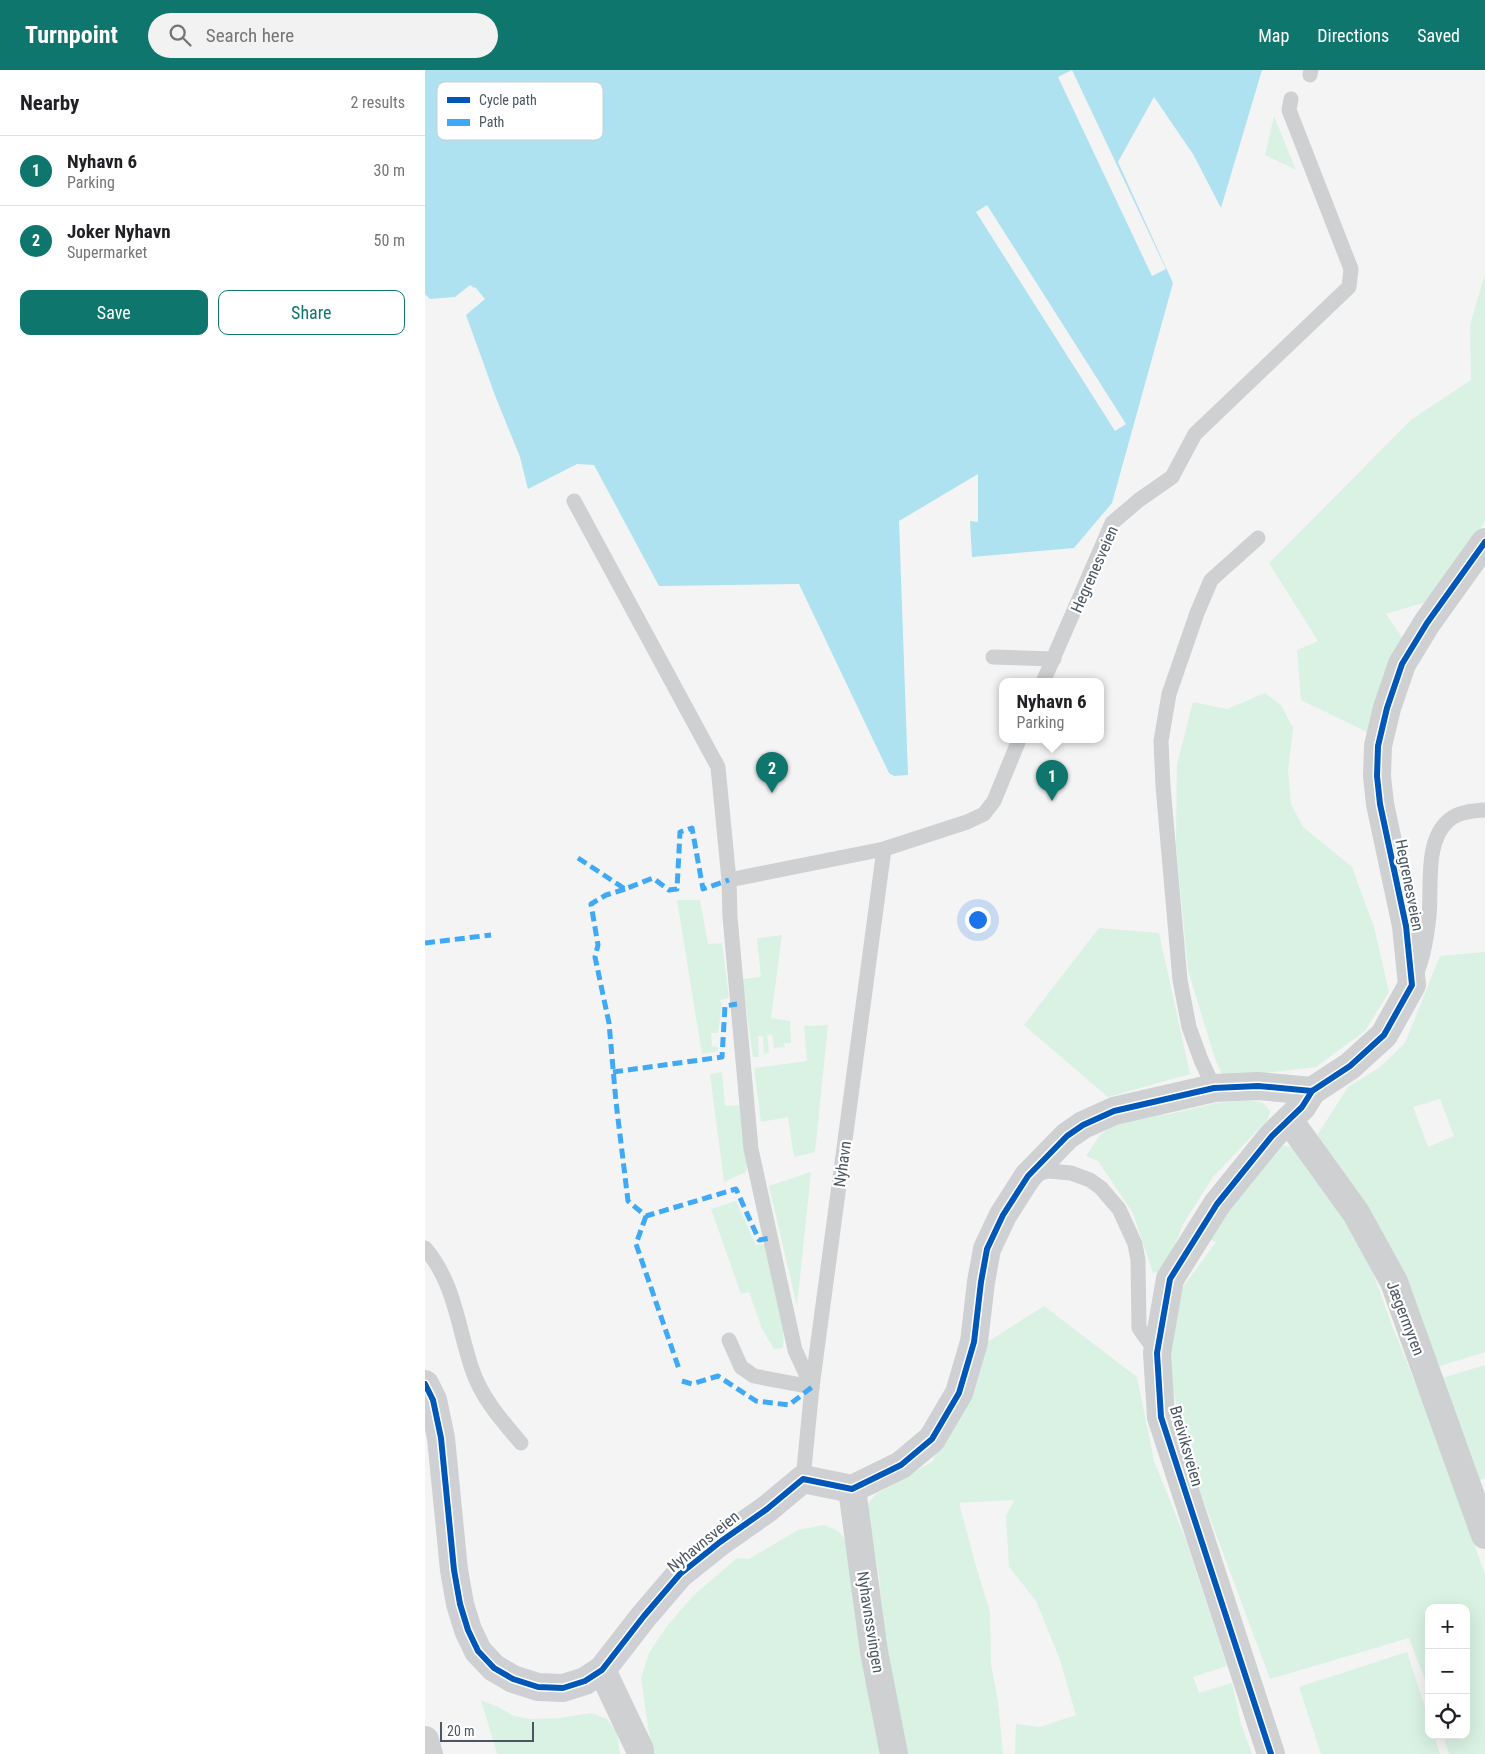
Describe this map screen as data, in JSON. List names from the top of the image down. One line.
{"streets":{"street":["Hegrenesveien","Jægermyren","Breiviksveien","Nyhavnsveien","Nyhavnssvingen"],"lane":["Nyhavn"]},"crossings":[["Hegrenesveien","Breiviksveien"],["Nyhavn","Nyhavnsveien"],["Jægermyren","Breiviksveien"]],"legend":["Cycle path","Path"],"scale_bar":"20 m","page":{"header":"Turnpoint","search":"Search here","nav":["Map","Directions","Saved"],"heading":["Nearby","2 results"],"list":[{"mark":"1","name":"Nyhavn 6","note":"Parking","value":"30 m"},{"mark":"2","name":"Joker Nyhavn","note":"Supermarket","value":"50 m"}],"buttons":["Save","Share"],"popup":["Nyhavn 6","Parking"],"pins":["2","1"],"map_buttons":["+","−"],"scale":"20 m"}}
